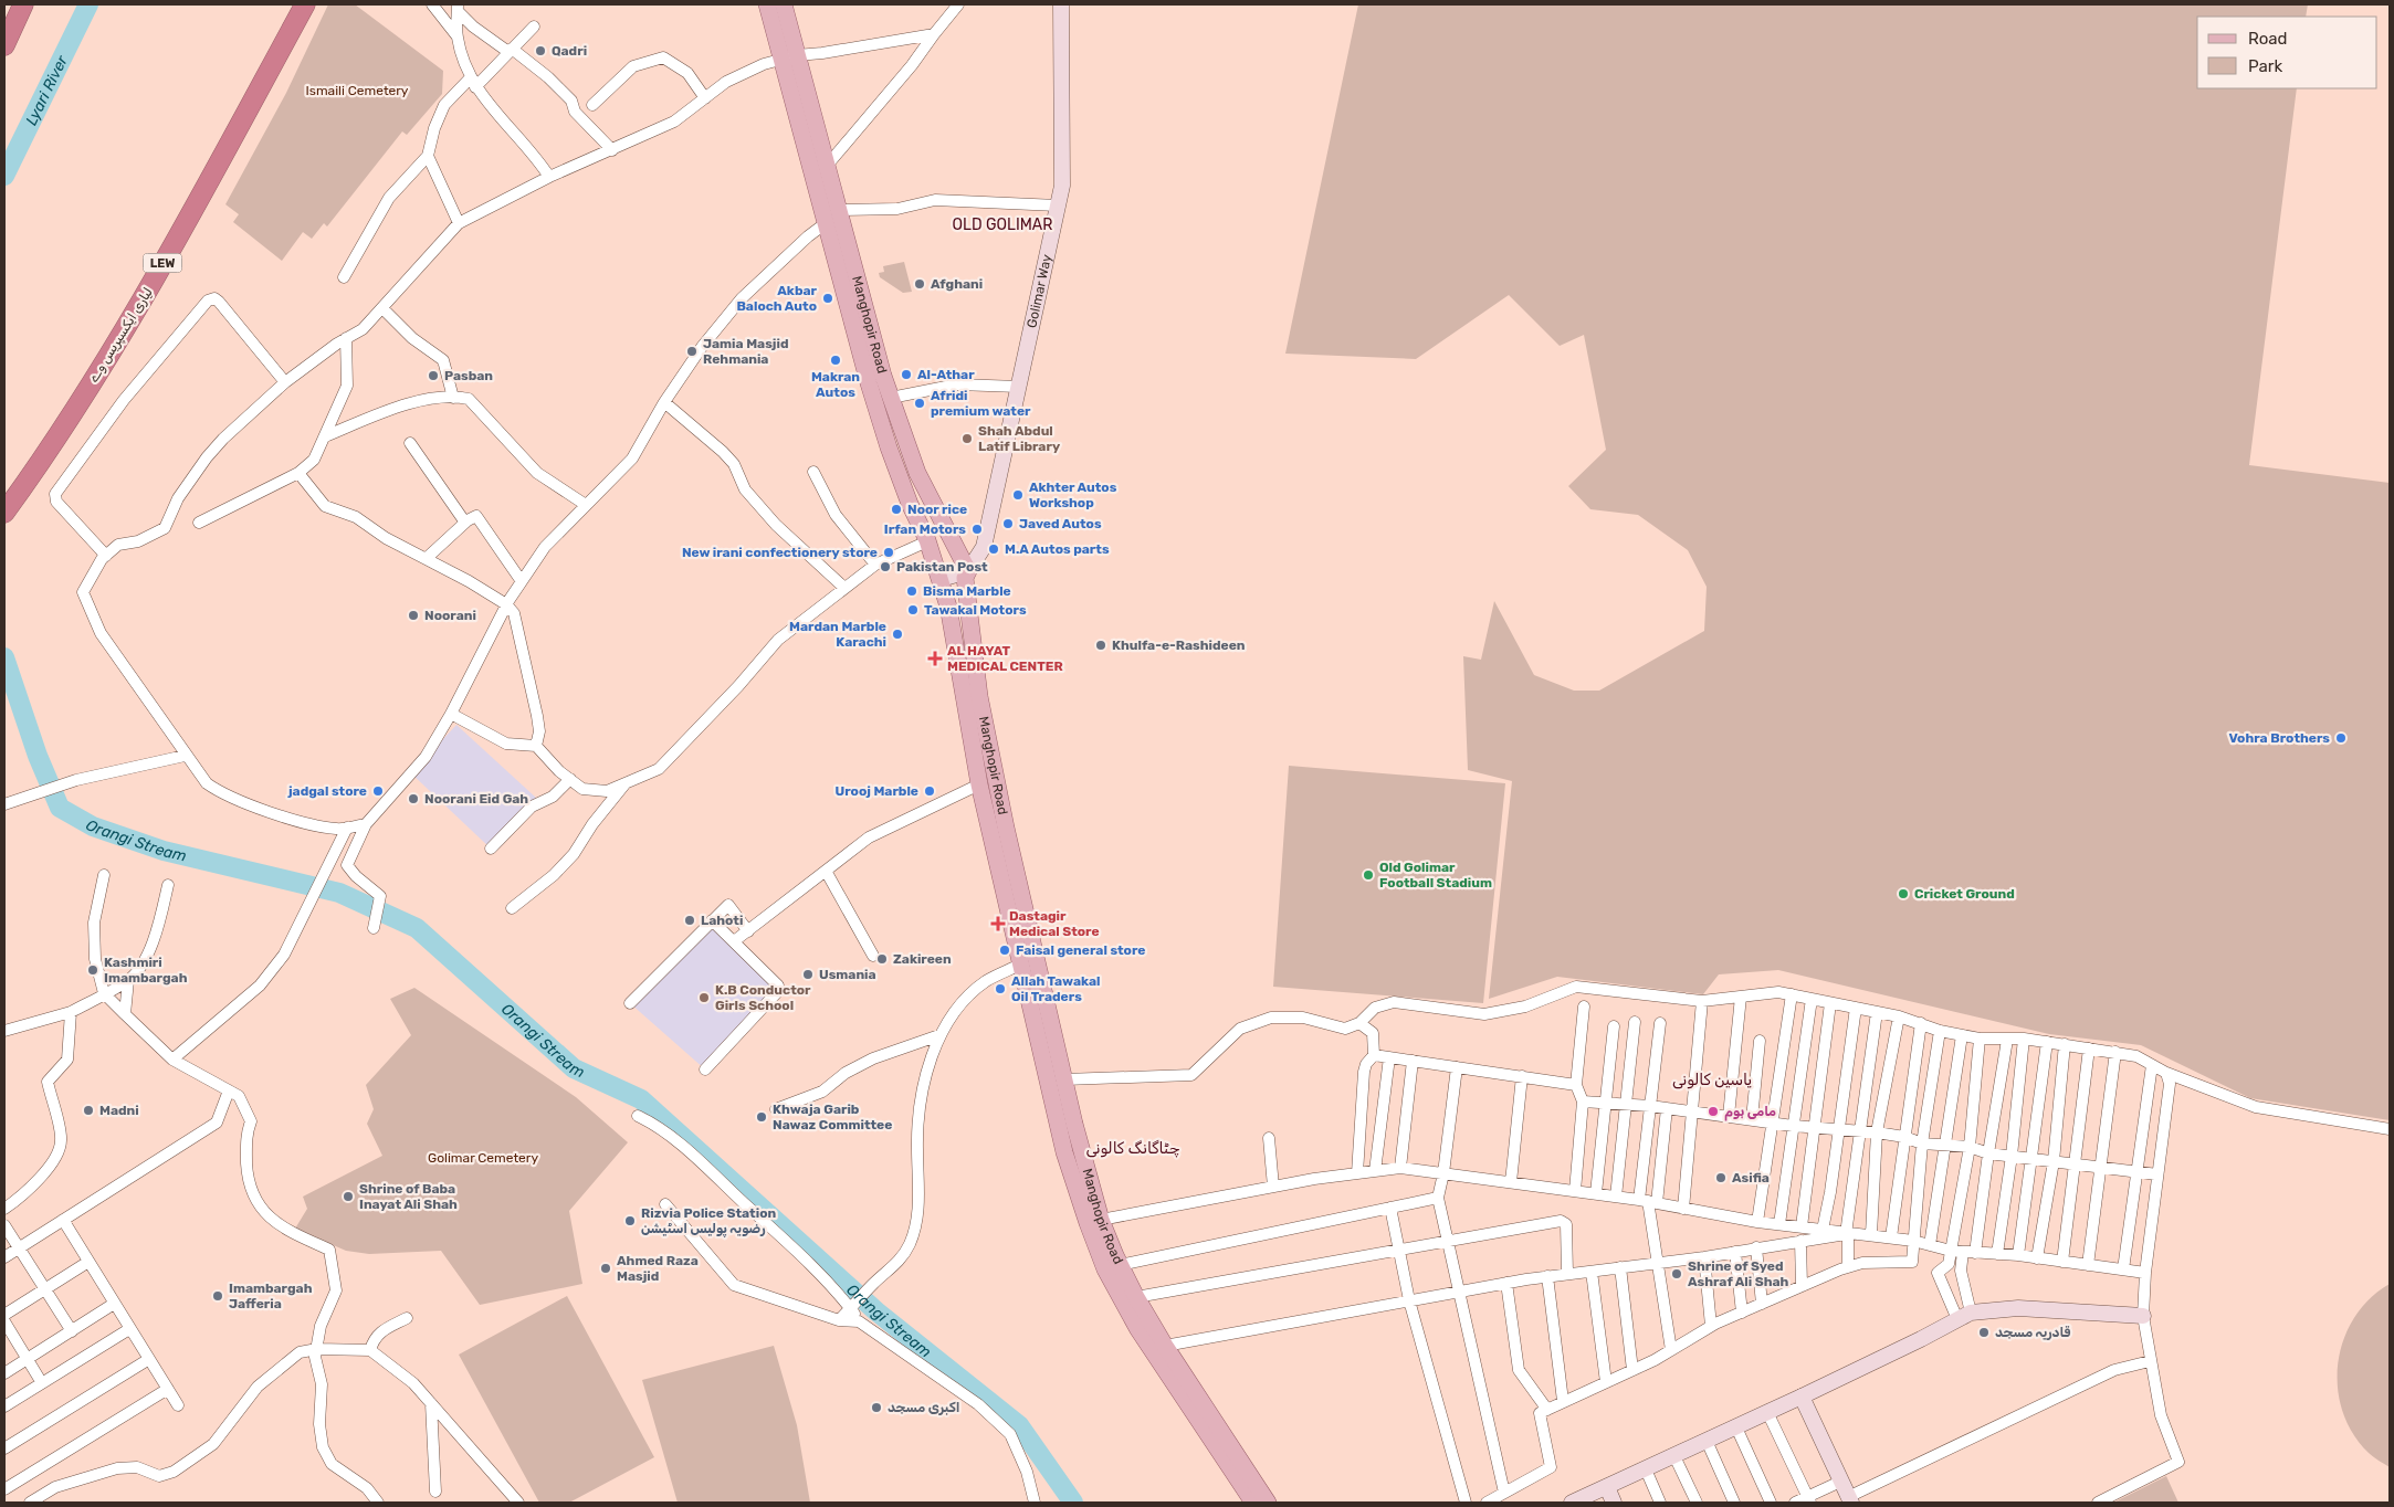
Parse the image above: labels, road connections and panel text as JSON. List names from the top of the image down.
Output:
{
  "streets": {
    "highway": ["LEW", "لیاری ایکسپریس وے"],
    "main road": ["Manghopir Road"],
    "street": ["Golimar Way"]
  },
  "crossings": [
    ["Golimar Way", "Manghopir Road"]
  ],
  "districts": ["OLD GOLIMAR", "یاسین کالونی", "چٹاگانگ کالونی"],
  "water": ["Lyari River", "Orangi Stream"],
  "parks": ["Ismaili Cemetery", "Golimar Cemetery"],
  "places": {
    "other": [
      "Qadri",
      "Afghani",
      "Akbar Baloch Auto",
      "Jamia Masjid Rehmania",
      "Makran Autos",
      "Al-Athar",
      "Pasban",
      "Afridi premium water",
      "Shah Abdul Latif Library",
      "Akhter Autos Workshop",
      "Noor rice",
      "Javed Autos",
      "Irfan Motors",
      "M.A Autos parts",
      "New irani confectionery store",
      "Pakistan Post",
      "Bisma Marble",
      "Tawakal Motors",
      "Noorani",
      "Mardan Marble Karachi",
      "Khulfa-e-Rashideen",
      "Vohra Brothers",
      "jadgal store",
      "Urooj Marble",
      "Noorani Eid Gah",
      "Old Golimar Football Stadium",
      "Cricket Ground",
      "Lahoti",
      "Faisal general store",
      "Zakireen",
      "Kashmiri Imambargah",
      "Usmania",
      "Allah Tawakal Oil Traders",
      "K.B Conductor Girls School",
      "Madni",
      "مامی ہوم",
      "Khwaja Garib Nawaz Committee",
      "Asifia",
      "Shrine of Baba Inayat Ali Shah",
      "Rizvia Police Station رضویہ پولیس اسٹیشن",
      "Ahmed Raza Masjid",
      "Shrine of Syed Ashraf Ali Shah",
      "Imambargah Jafferia",
      "قادریہ مسجد",
      "اکبری مسجد"
    ],
    "health": ["AL HAYAT MEDICAL CENTER", "Dastagir Medical Store"]
  },
  "legend": ["Road", "Park"]
}
